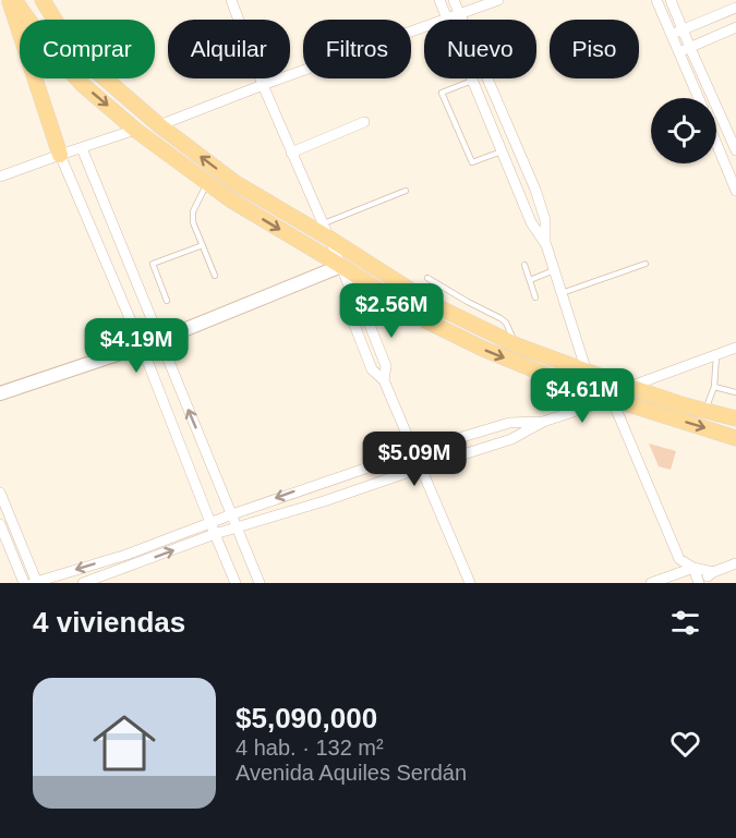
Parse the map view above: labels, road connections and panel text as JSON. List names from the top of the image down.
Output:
{
  "page": {
    "chip": [
      "Comprar",
      "Alquilar",
      "Filtros",
      "Nuevo",
      "Piso"
    ],
    "price": [
      "$2.56M",
      "$4.19M",
      "$4.61M",
      "$5.09M"
    ],
    "heading": "4 viviendas",
    "list": [
      {
        "name": "$5,090,000",
        "note": "4 hab. · 132 m² · Avenida Aquiles Serdán"
      }
    ]
  }
}
